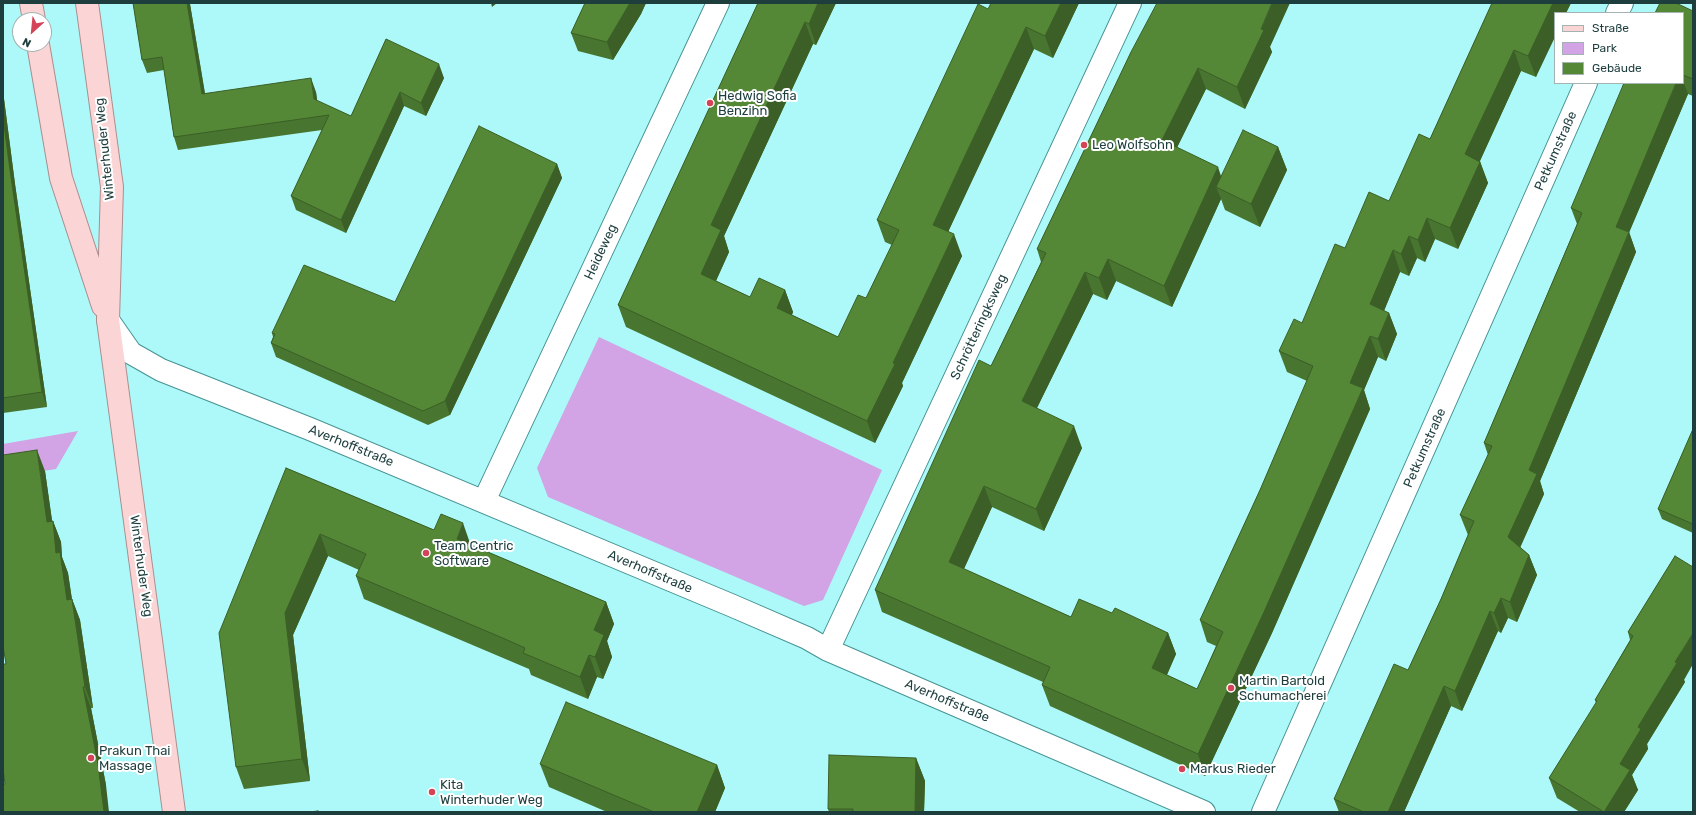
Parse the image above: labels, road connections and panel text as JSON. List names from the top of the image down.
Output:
{
  "streets": {
    "main road": ["Winterhuder Weg"],
    "street": [
      "Petkumstraße",
      "Heideweg",
      "Schrötteringksweg",
      "Averhoffstraße"
    ]
  },
  "crossings": [
    ["Winterhuder Weg", "Averhoffstraße"],
    ["Heideweg", "Averhoffstraße"],
    ["Schrötteringksweg", "Averhoffstraße"]
  ],
  "places": [
    "Hedwig Sofia Benzihn",
    "Leo Wolfsohn",
    "Team Centric Software",
    "Martin Bartold Schumacherei",
    "Prakun Thai Massage",
    "Markus Rieder",
    "Kita Winterhuder Weg"
  ],
  "legend": ["Straße", "Park", "Gebäude"],
  "north": "bottom left"
}
